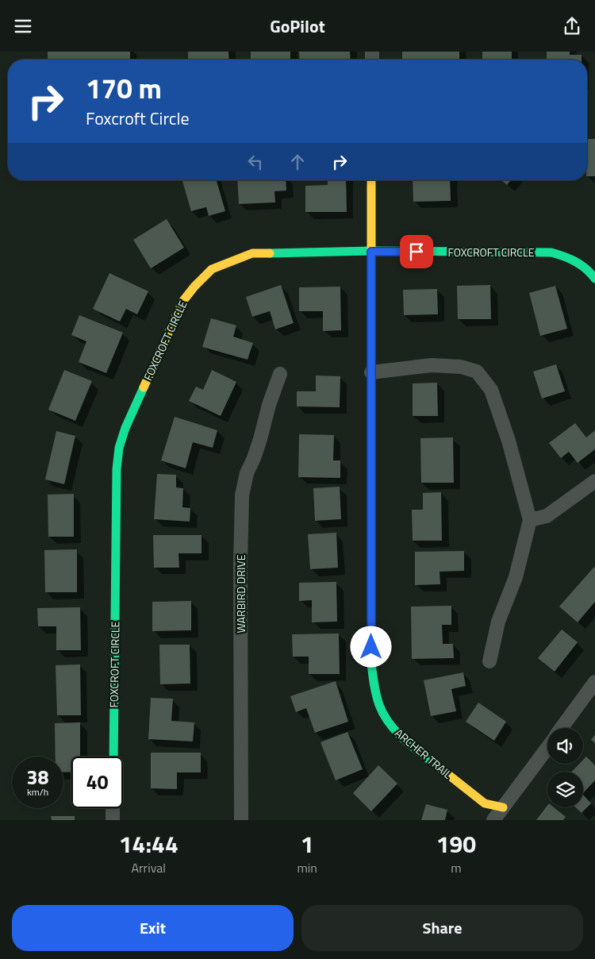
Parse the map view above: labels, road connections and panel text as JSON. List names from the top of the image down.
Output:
{
  "streets": {
    "street": ["FOXCROFT CIRCLE", "WARBIRD DRIVE", "ARCHER TRAIL"]
  },
  "crossings": [
    ["FOXCROFT CIRCLE", "ARCHER TRAIL"]
  ],
  "page": {
    "header": "GoPilot",
    "turn": ["170 m", "Foxcroft Circle"],
    "speed": "38 km/h",
    "limit": "40",
    "eta": [
      "14:44",
      "Arrival",
      "1",
      "min",
      "190",
      "m"
    ],
    "buttons": ["Exit", "Share"]
  }
}
